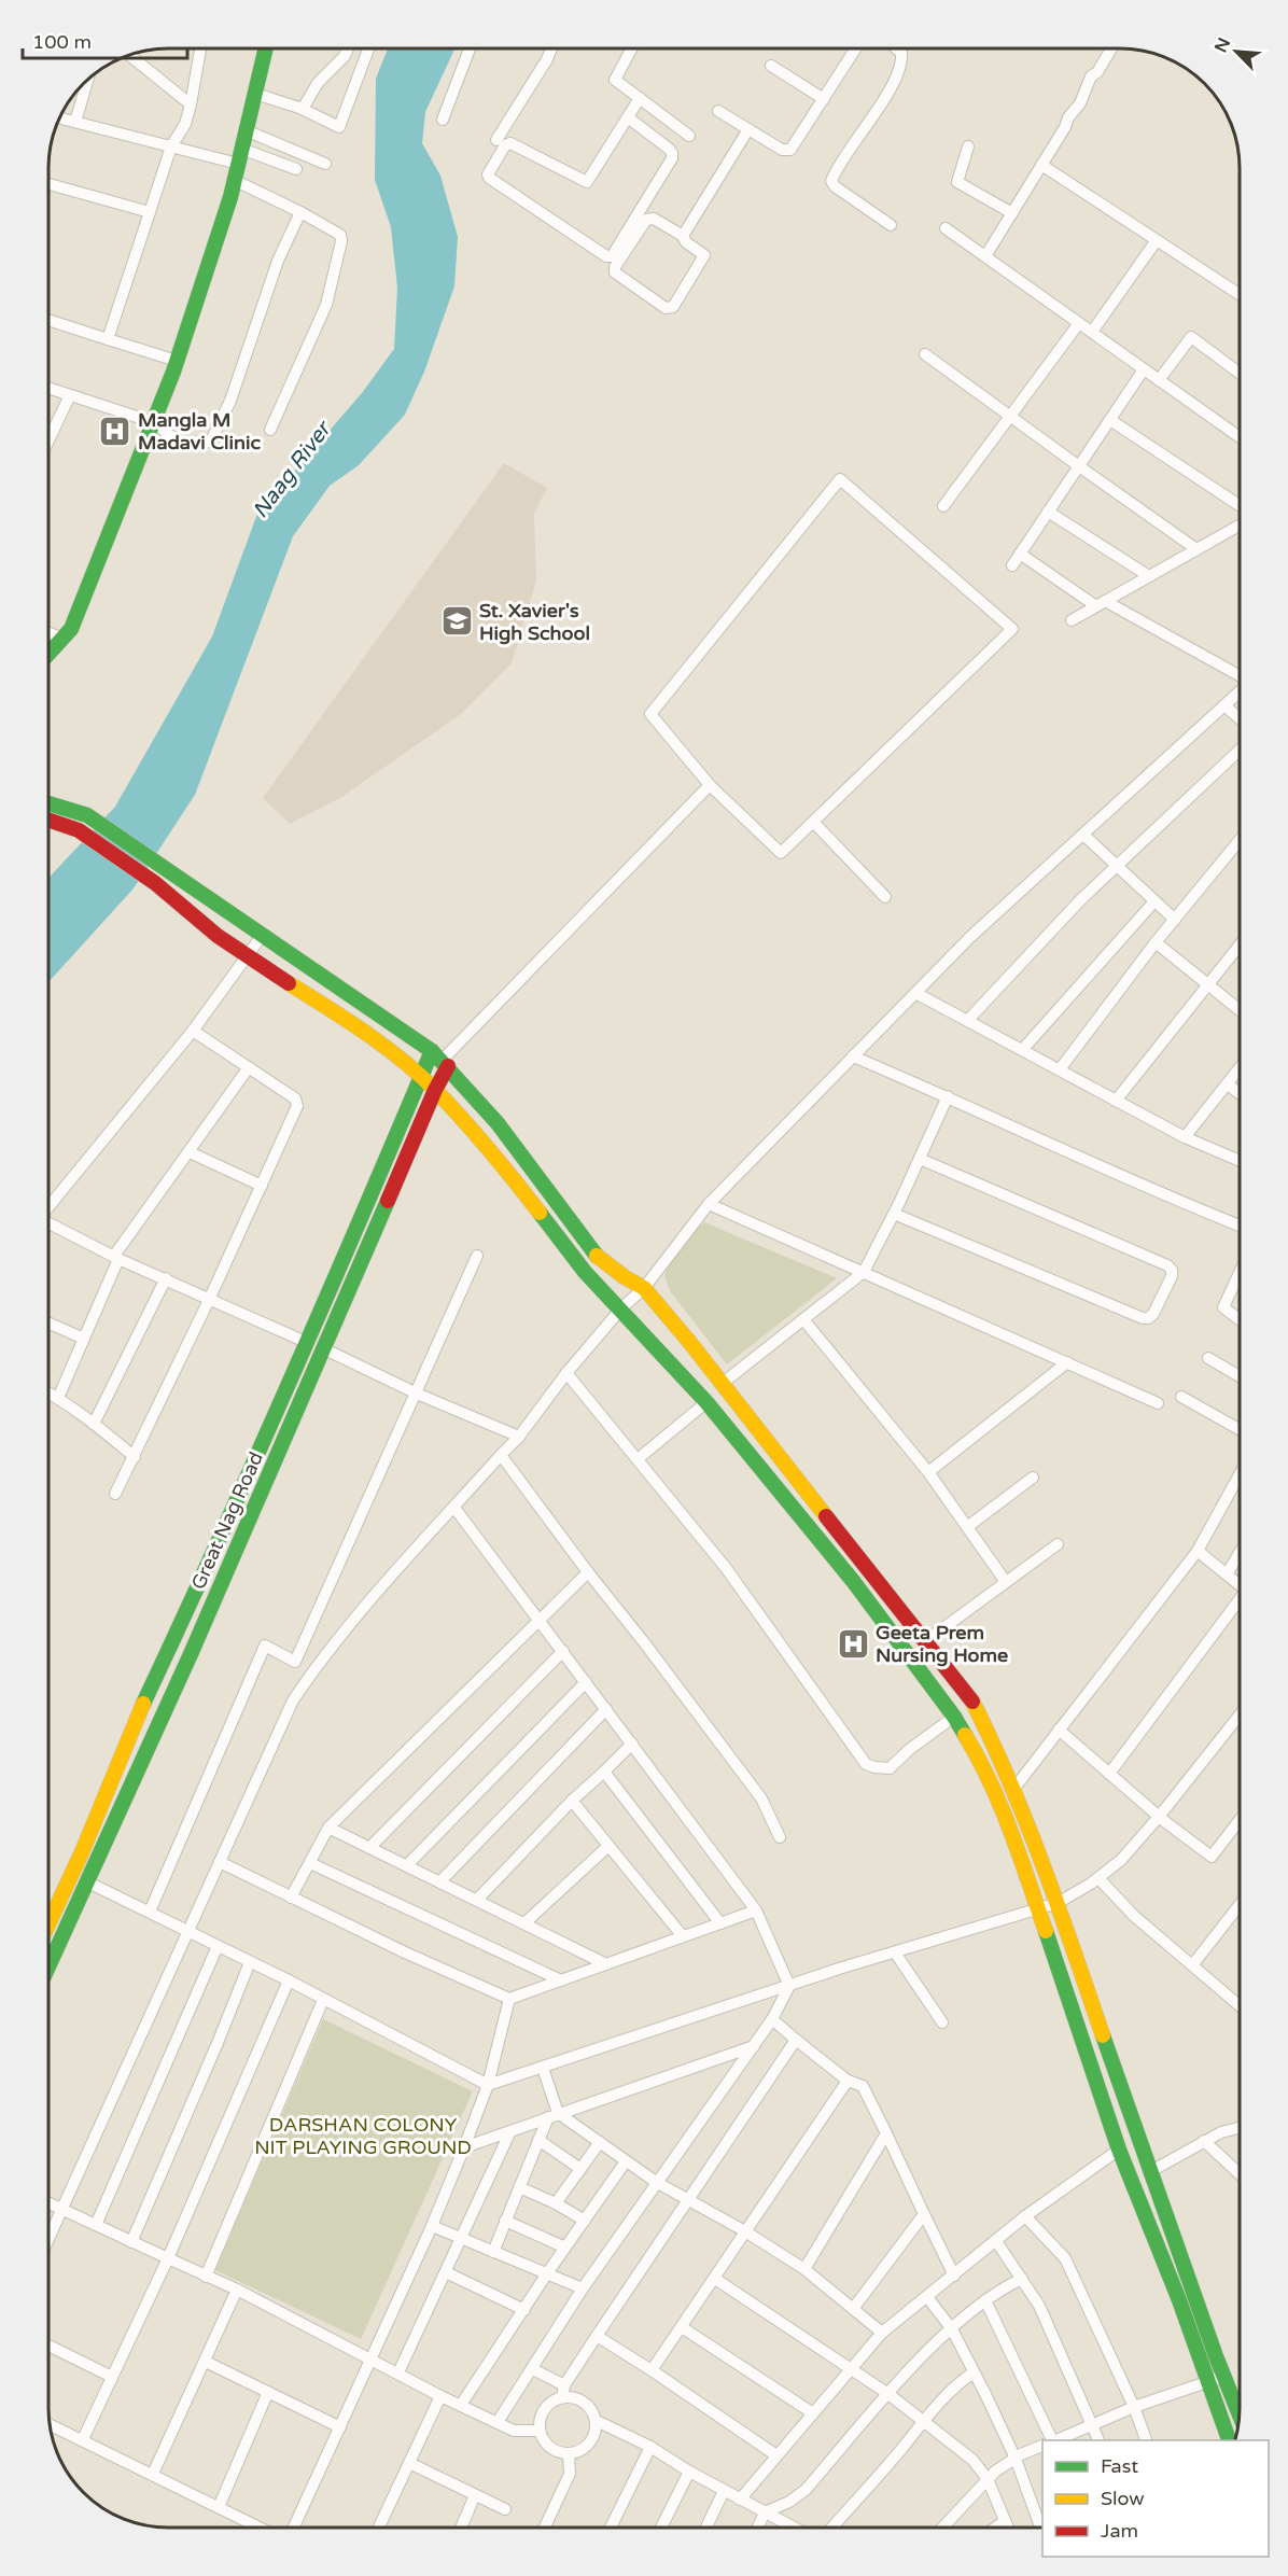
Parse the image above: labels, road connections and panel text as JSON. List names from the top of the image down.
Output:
{
  "streets": {
    "street": ["Great Nag Road"]
  },
  "water": ["Naag River"],
  "parks": ["DARSHAN COLONY NIT PLAYING GROUND"],
  "places": {
    "hospital": ["Mangla M Madavi Clinic", "Geeta Prem Nursing Home"],
    "school or university": ["St. Xavier's High School"]
  },
  "legend": ["Fast", "Slow", "Jam"],
  "scale_bar": "100 m",
  "north": "top left"
}
